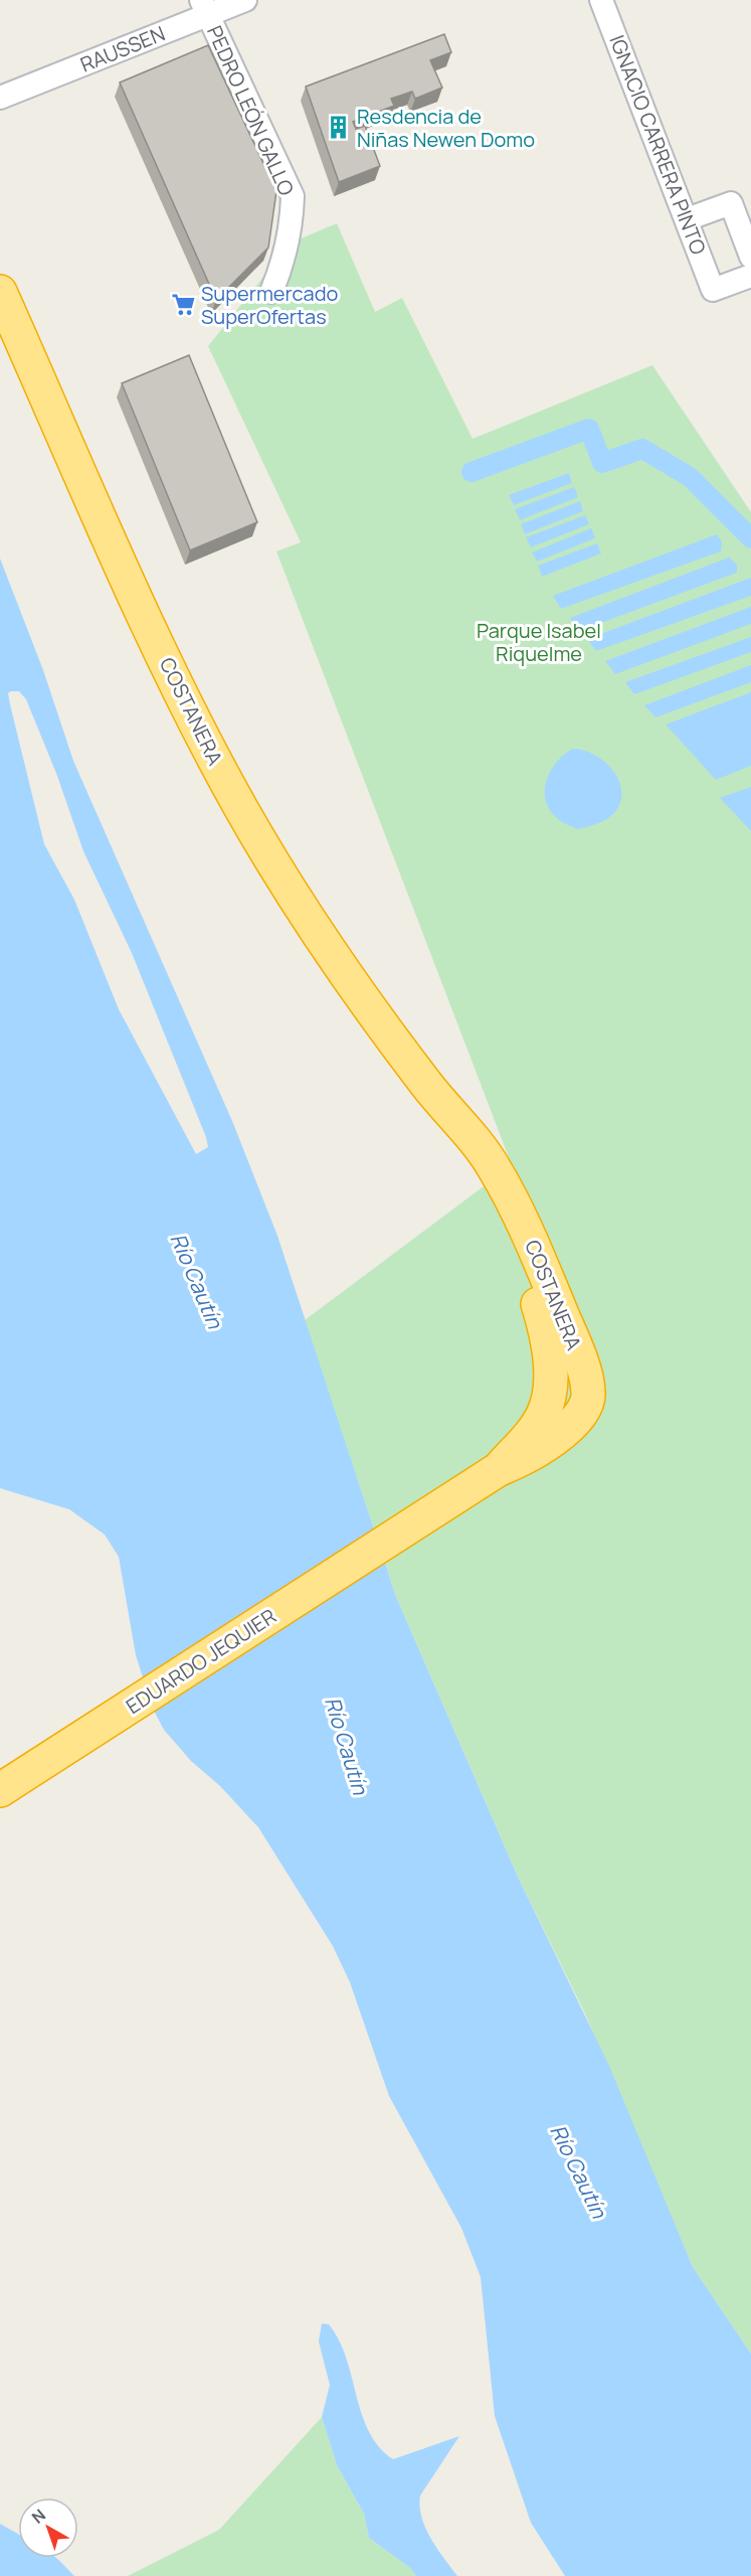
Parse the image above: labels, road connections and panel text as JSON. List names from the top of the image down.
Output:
{
  "streets": {
    "highway": ["COSTANERA", "EDUARDO JEQUIER"],
    "street": ["RAUSSEN", "PEDRO LEÓN GALLO", "IGNACIO CARRERA PINTO"]
  },
  "crossings": [
    ["RAUSSEN", "PEDRO LEÓN GALLO"],
    ["COSTANERA", "EDUARDO JEQUIER"]
  ],
  "water": ["Río Cautín"],
  "parks": ["Parque Isabel Riquelme"],
  "places": {
    "building": ["Resdencia de Niñas Newen Domo"],
    "supermarket": ["Supermercado SuperOfertas"]
  },
  "north": "top left"
}
